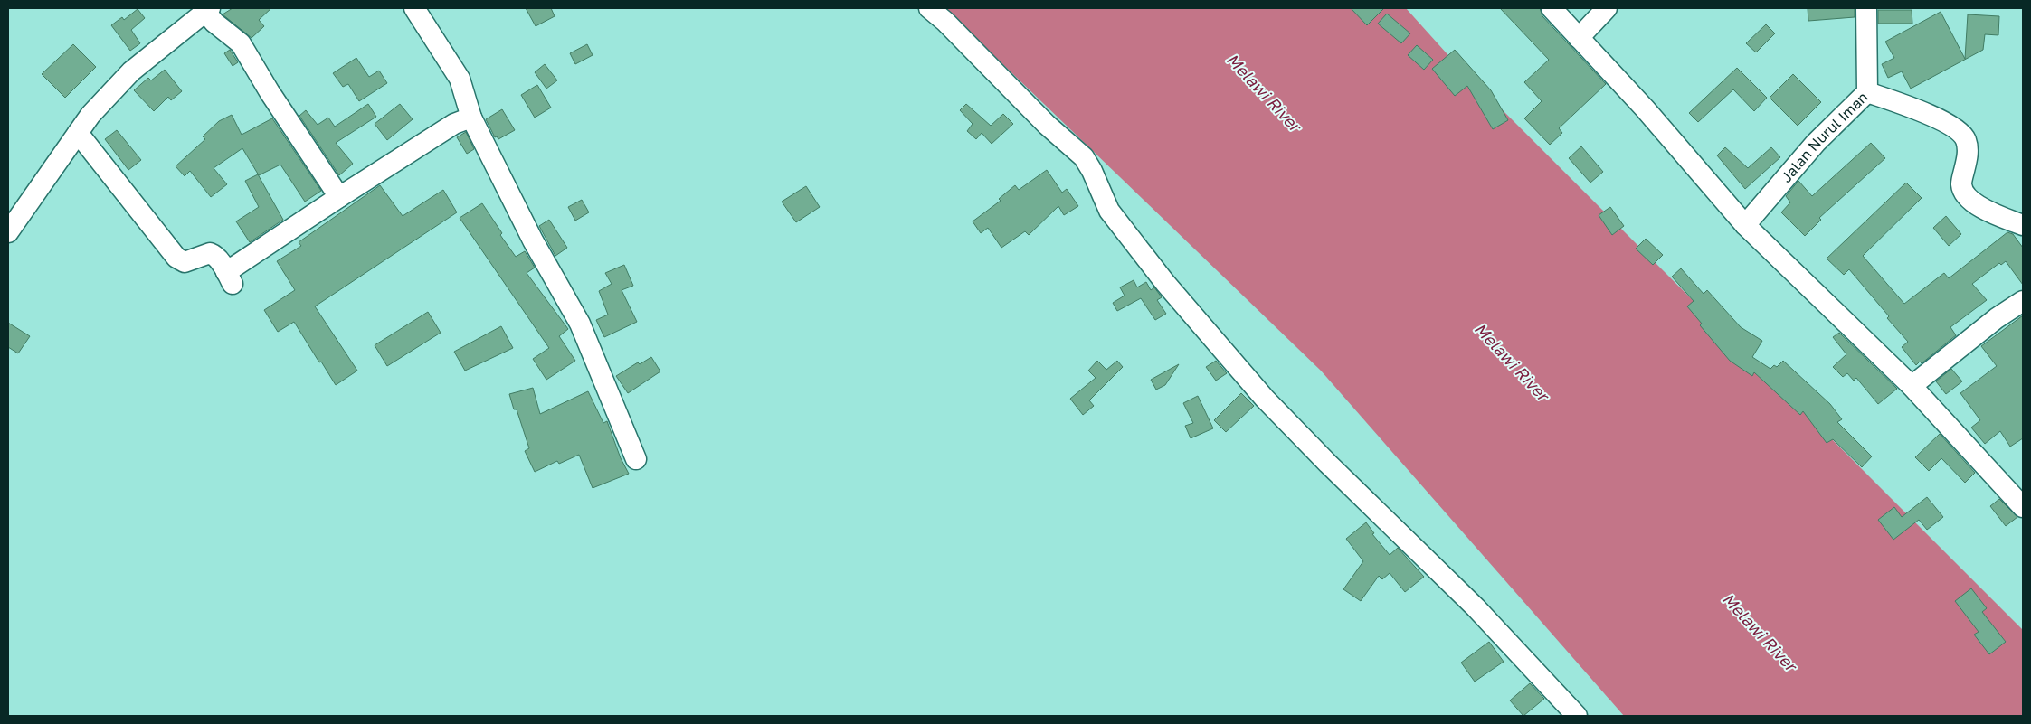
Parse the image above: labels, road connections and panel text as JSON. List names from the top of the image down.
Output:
{
  "streets": {
    "street": ["Jalan Nurul Iman"]
  },
  "water": ["Melawi River"]
}
